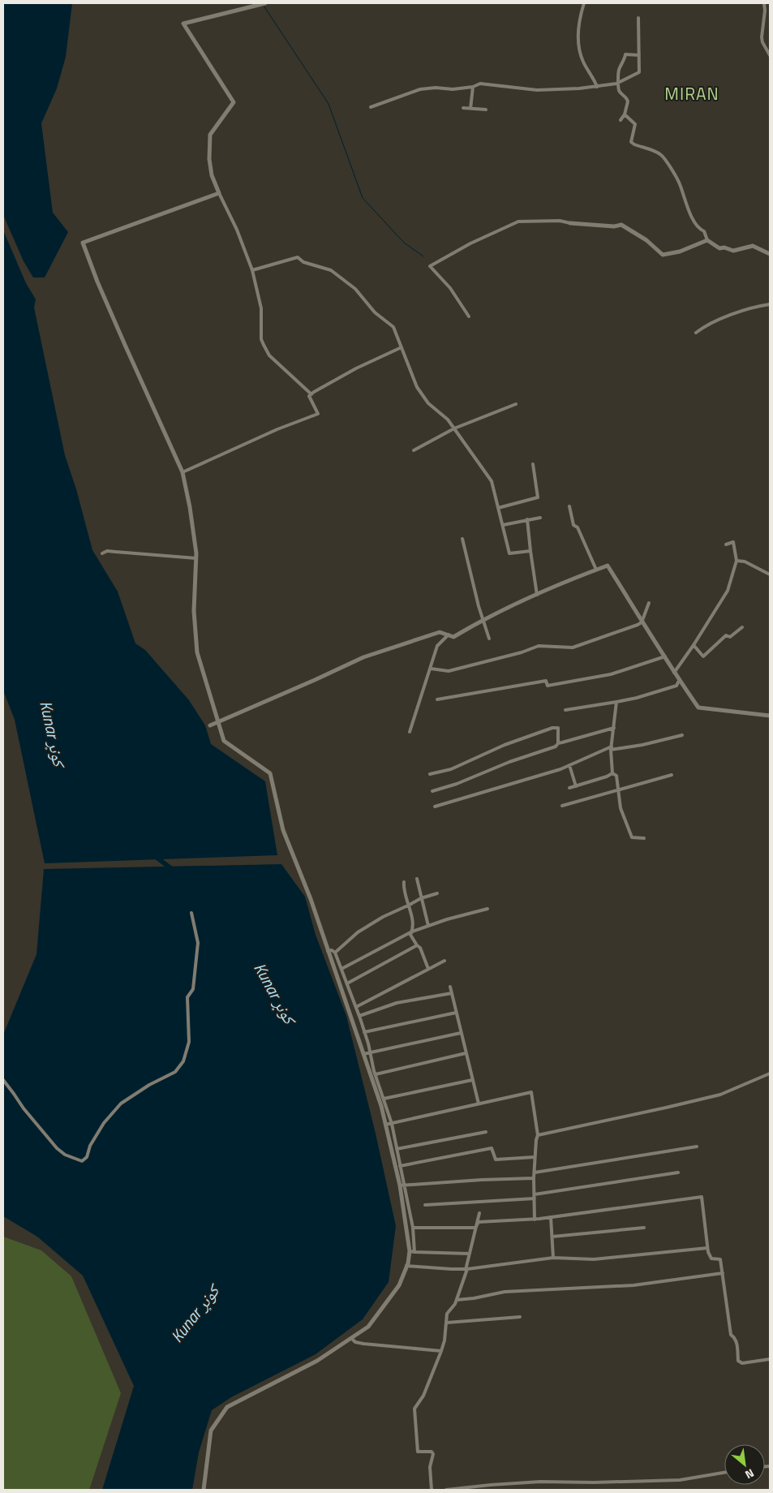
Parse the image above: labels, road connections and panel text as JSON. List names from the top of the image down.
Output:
{
  "districts": ["MIRAN"],
  "water": ["Kunar کونړ"],
  "north": "bottom right"
}
